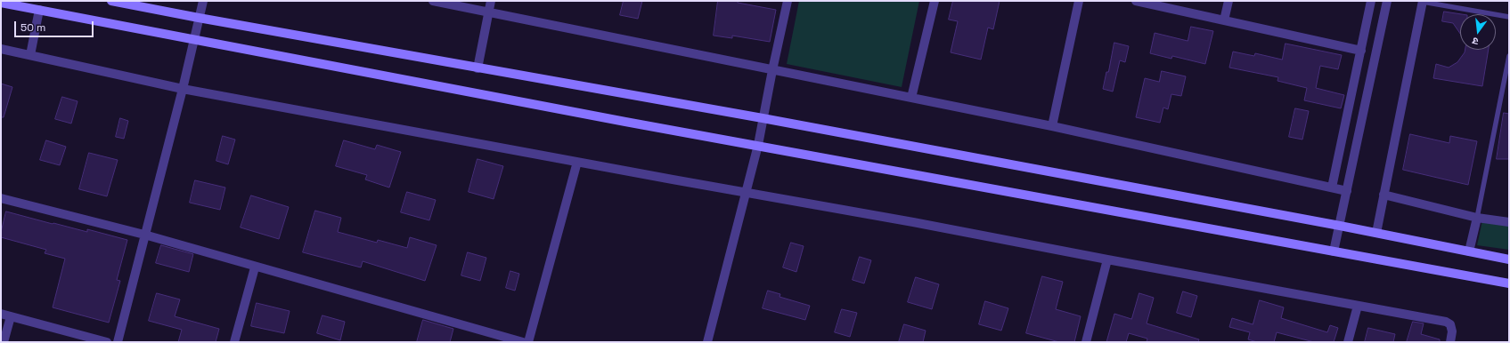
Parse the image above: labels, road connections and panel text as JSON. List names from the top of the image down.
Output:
{
  "scale_bar": "50 m",
  "north": "bottom"
}
